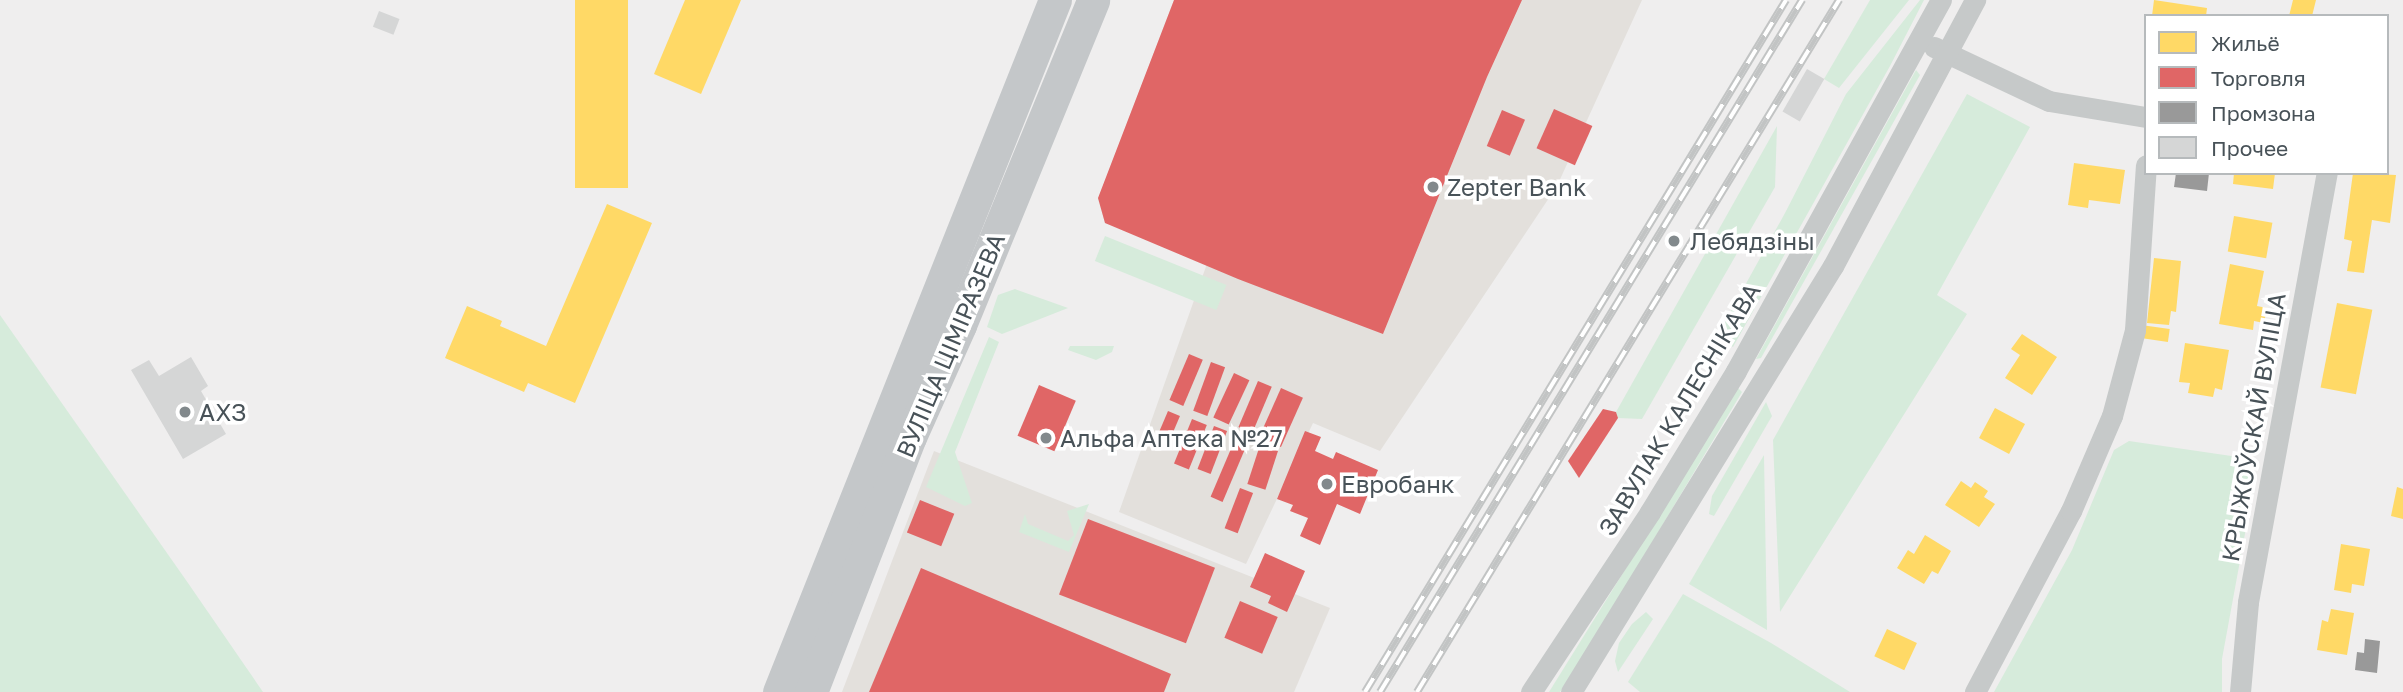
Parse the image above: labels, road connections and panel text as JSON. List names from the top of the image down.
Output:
{
  "streets": {
    "main road": ["ВУЛІЦА ЦІМІРАЗЕВА"],
    "street": ["ЗАВУЛАК КАЛЕСНІКАВА", "КРЫЖОЎСКАЙ ВУЛІЦА"]
  },
  "places": [
    "Zepter Bank",
    "Лебядзіны",
    "АХЗ",
    "Альфа Аптека №27",
    "Евробанк"
  ],
  "legend": [
    "Жильё",
    "Торговля",
    "Промзона",
    "Прочее"
  ]
}
